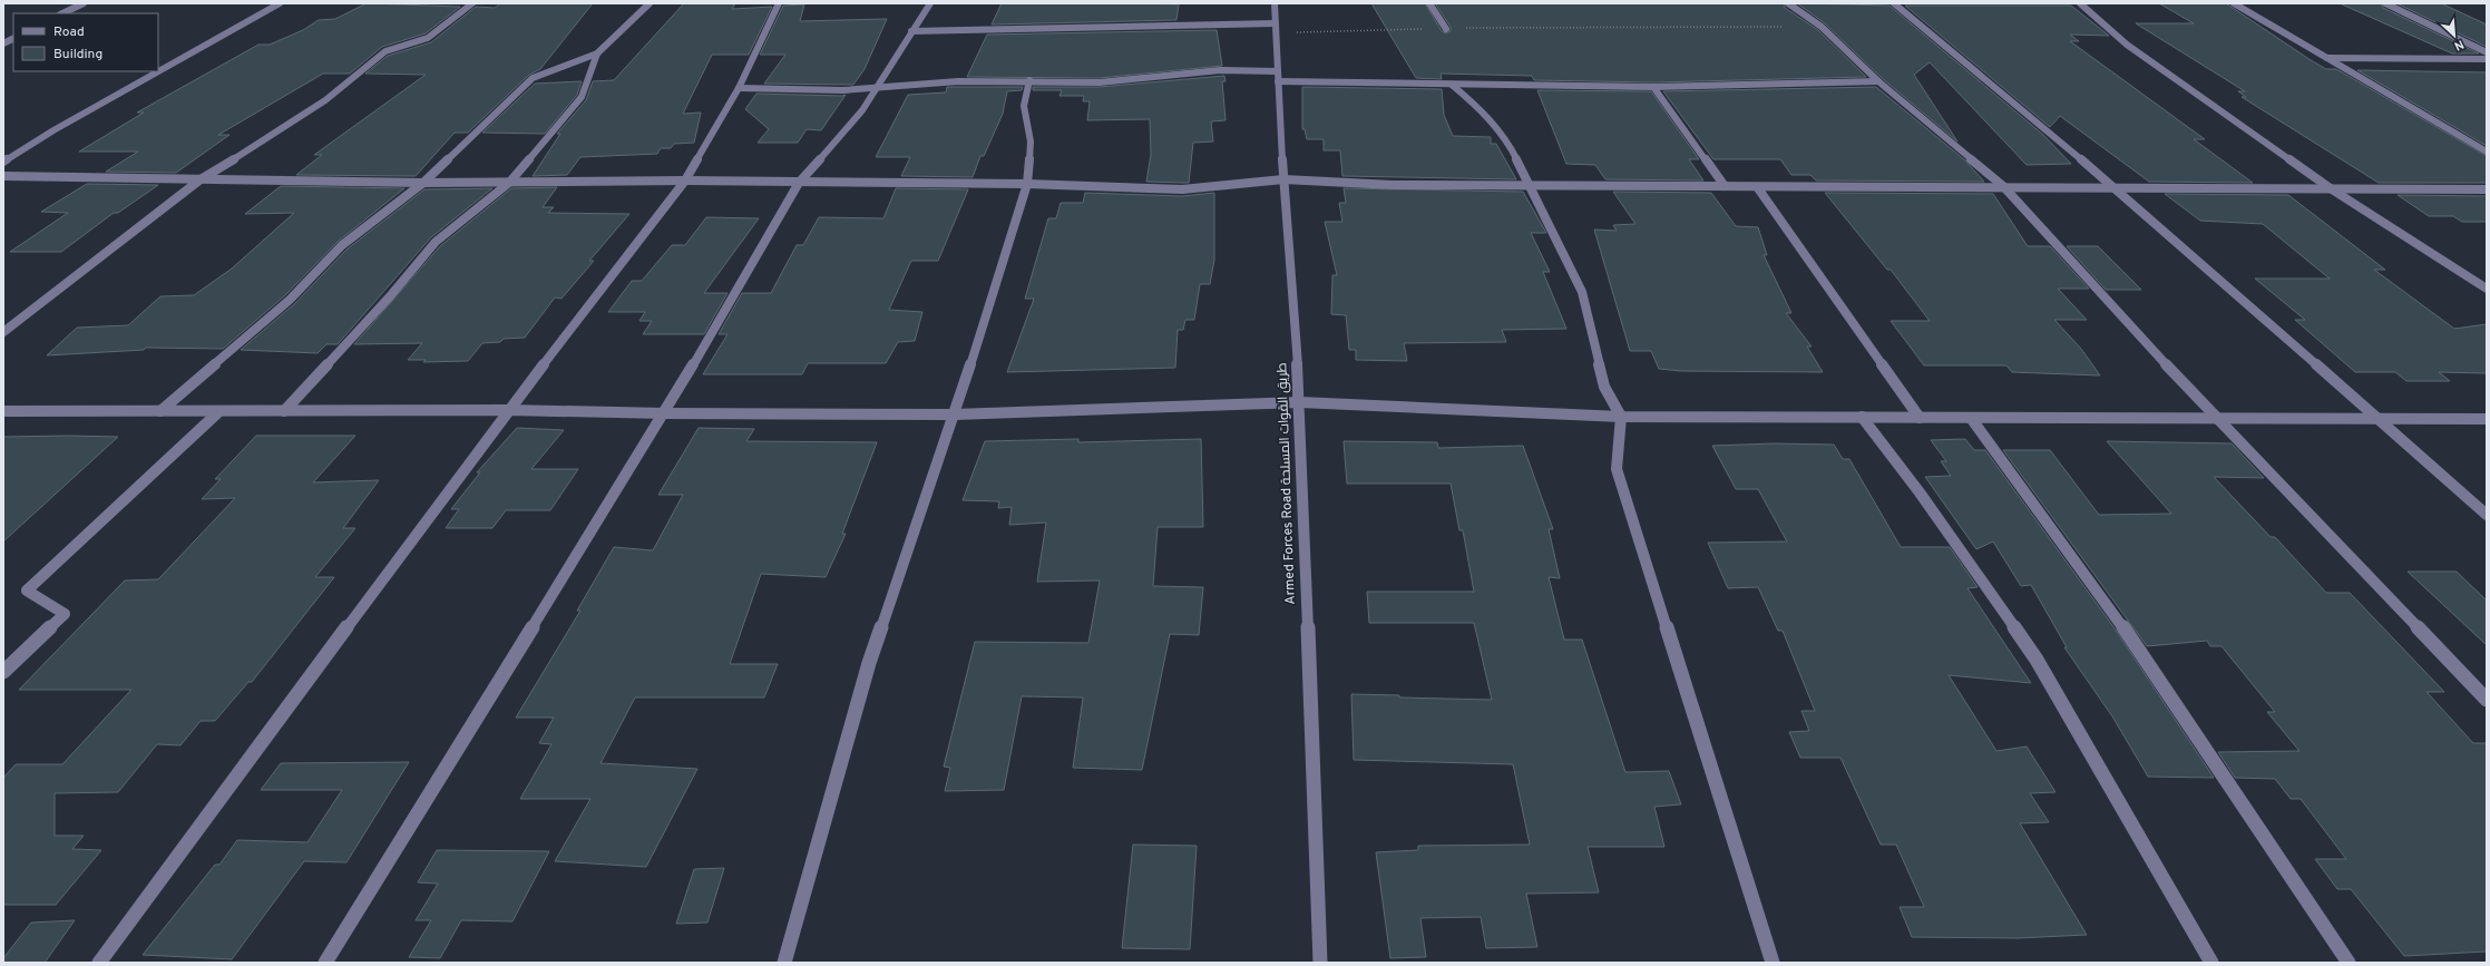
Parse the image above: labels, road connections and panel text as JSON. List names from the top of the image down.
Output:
{
  "streets": {
    "street": ["Armed Forces Road طريق القوات المسلحة"]
  },
  "legend": ["Road", "Building"],
  "north": "bottom right"
}
